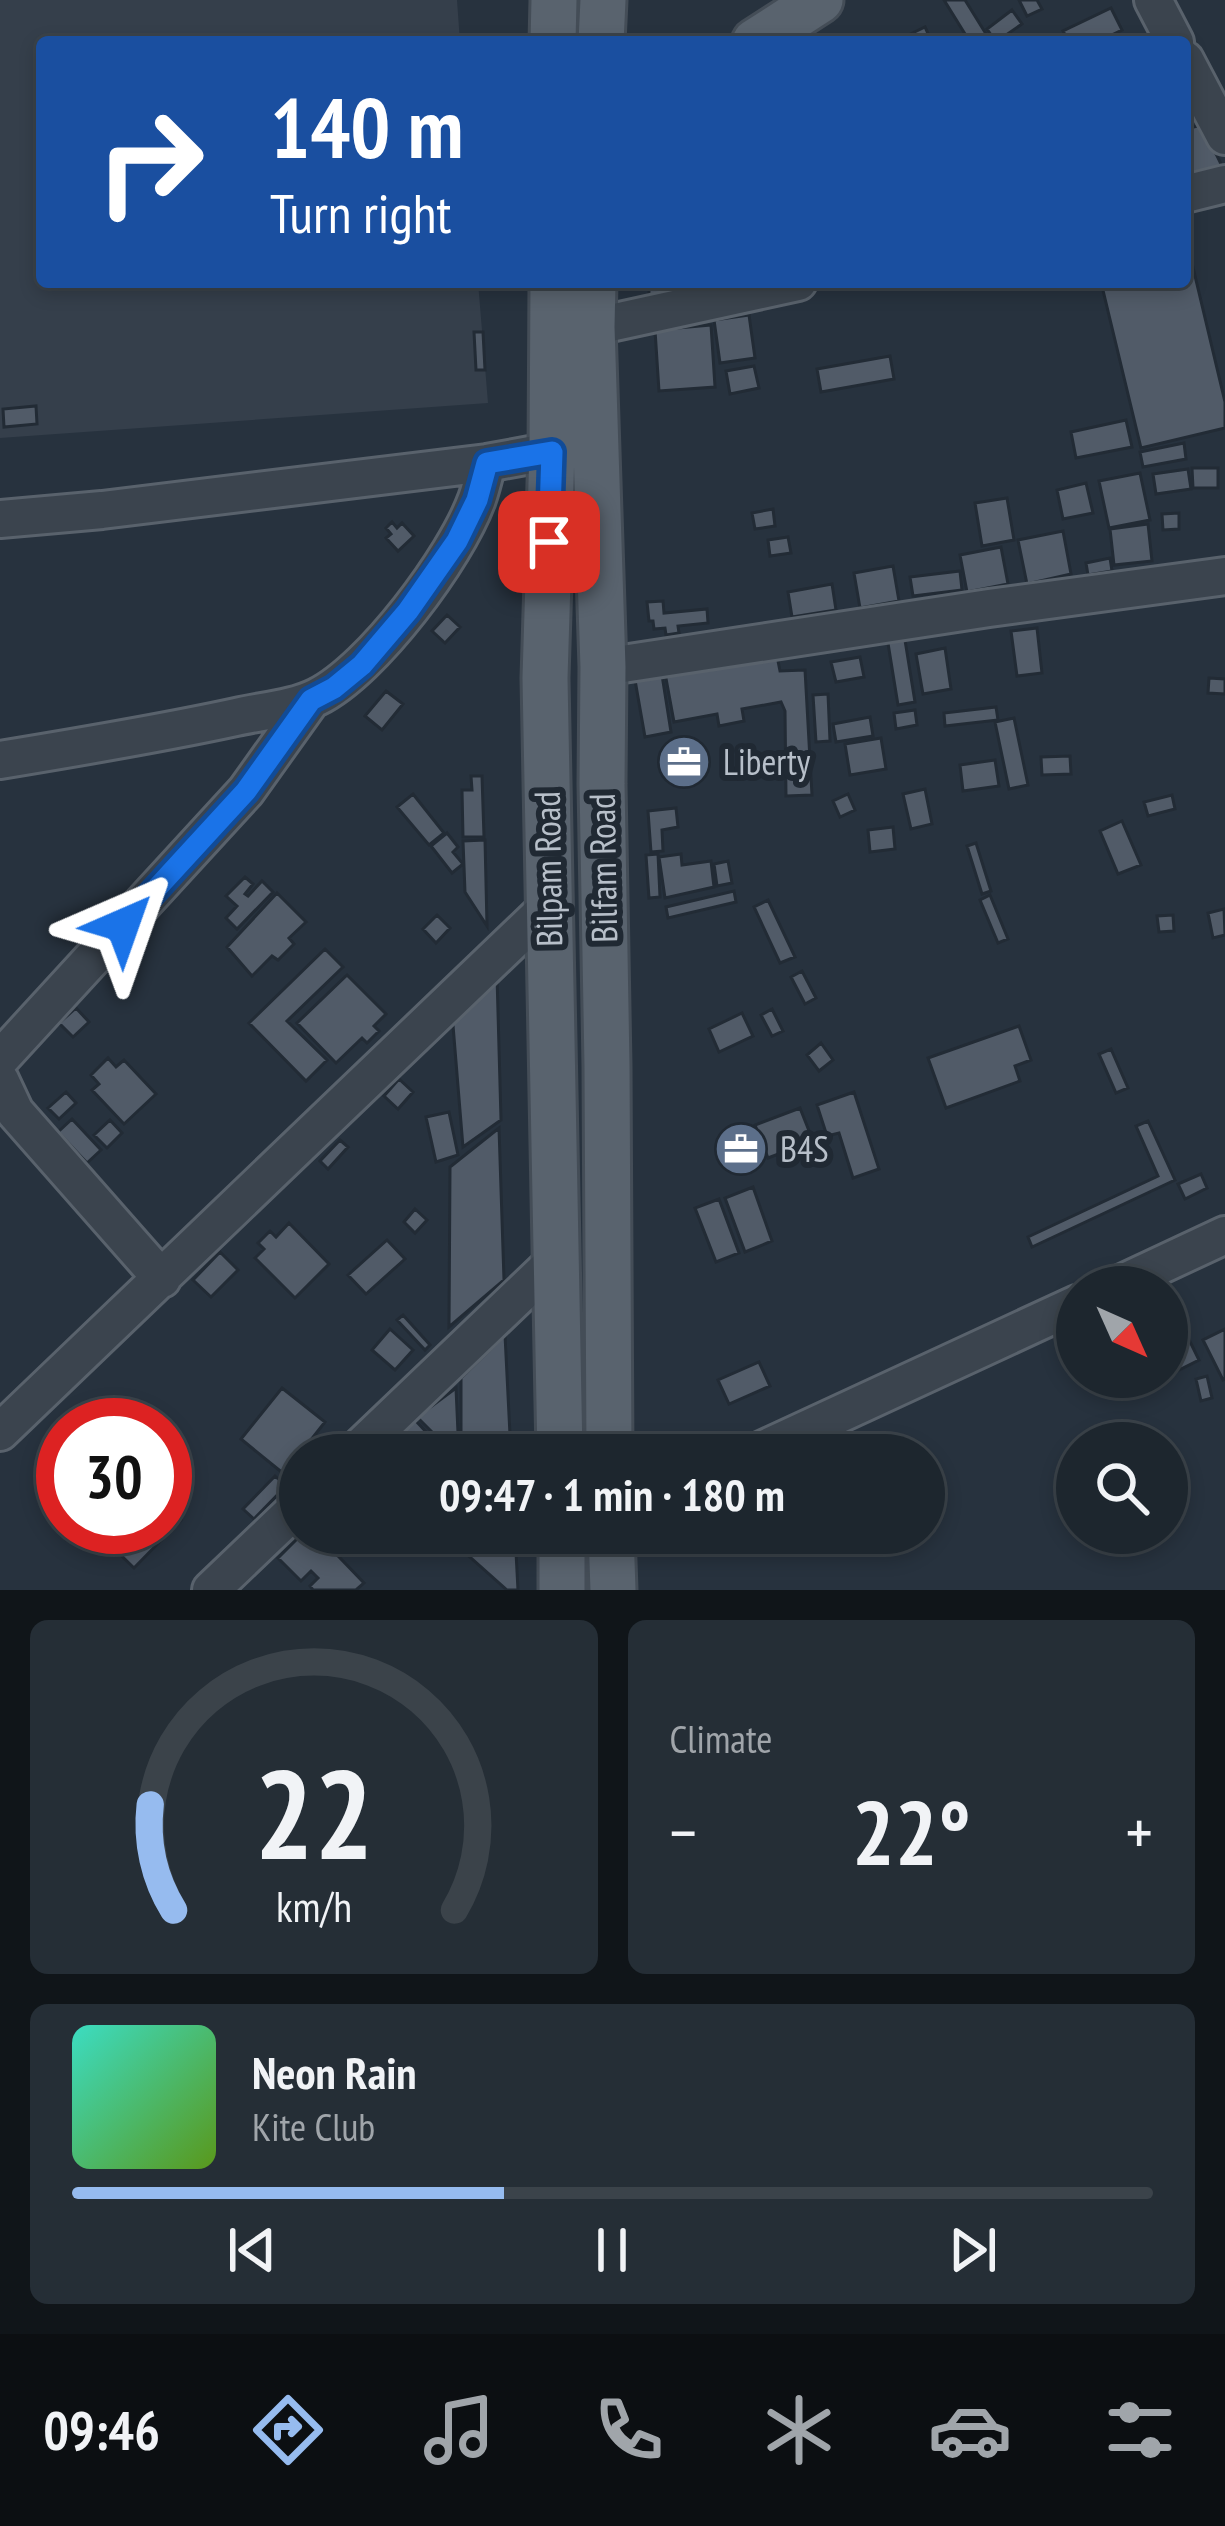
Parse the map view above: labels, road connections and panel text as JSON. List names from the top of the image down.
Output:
{
  "streets": {
    "main road": ["Bilfam Road", "Bilpam Road"]
  },
  "places": {
    "office": ["Liberty", "B4S"]
  },
  "north": "bottom right",
  "page": {
    "turn": ["140 m", "Turn right"],
    "limit": "30",
    "trip": "09:47 · 1 min · 180 m",
    "tile": "Climate",
    "heat": ["−", "22°", "+"],
    "song": ["Neon Rain", "Kite Club"],
    "tabs": "09:46",
    "gauge": ["22", "km/h"]
  }
}
